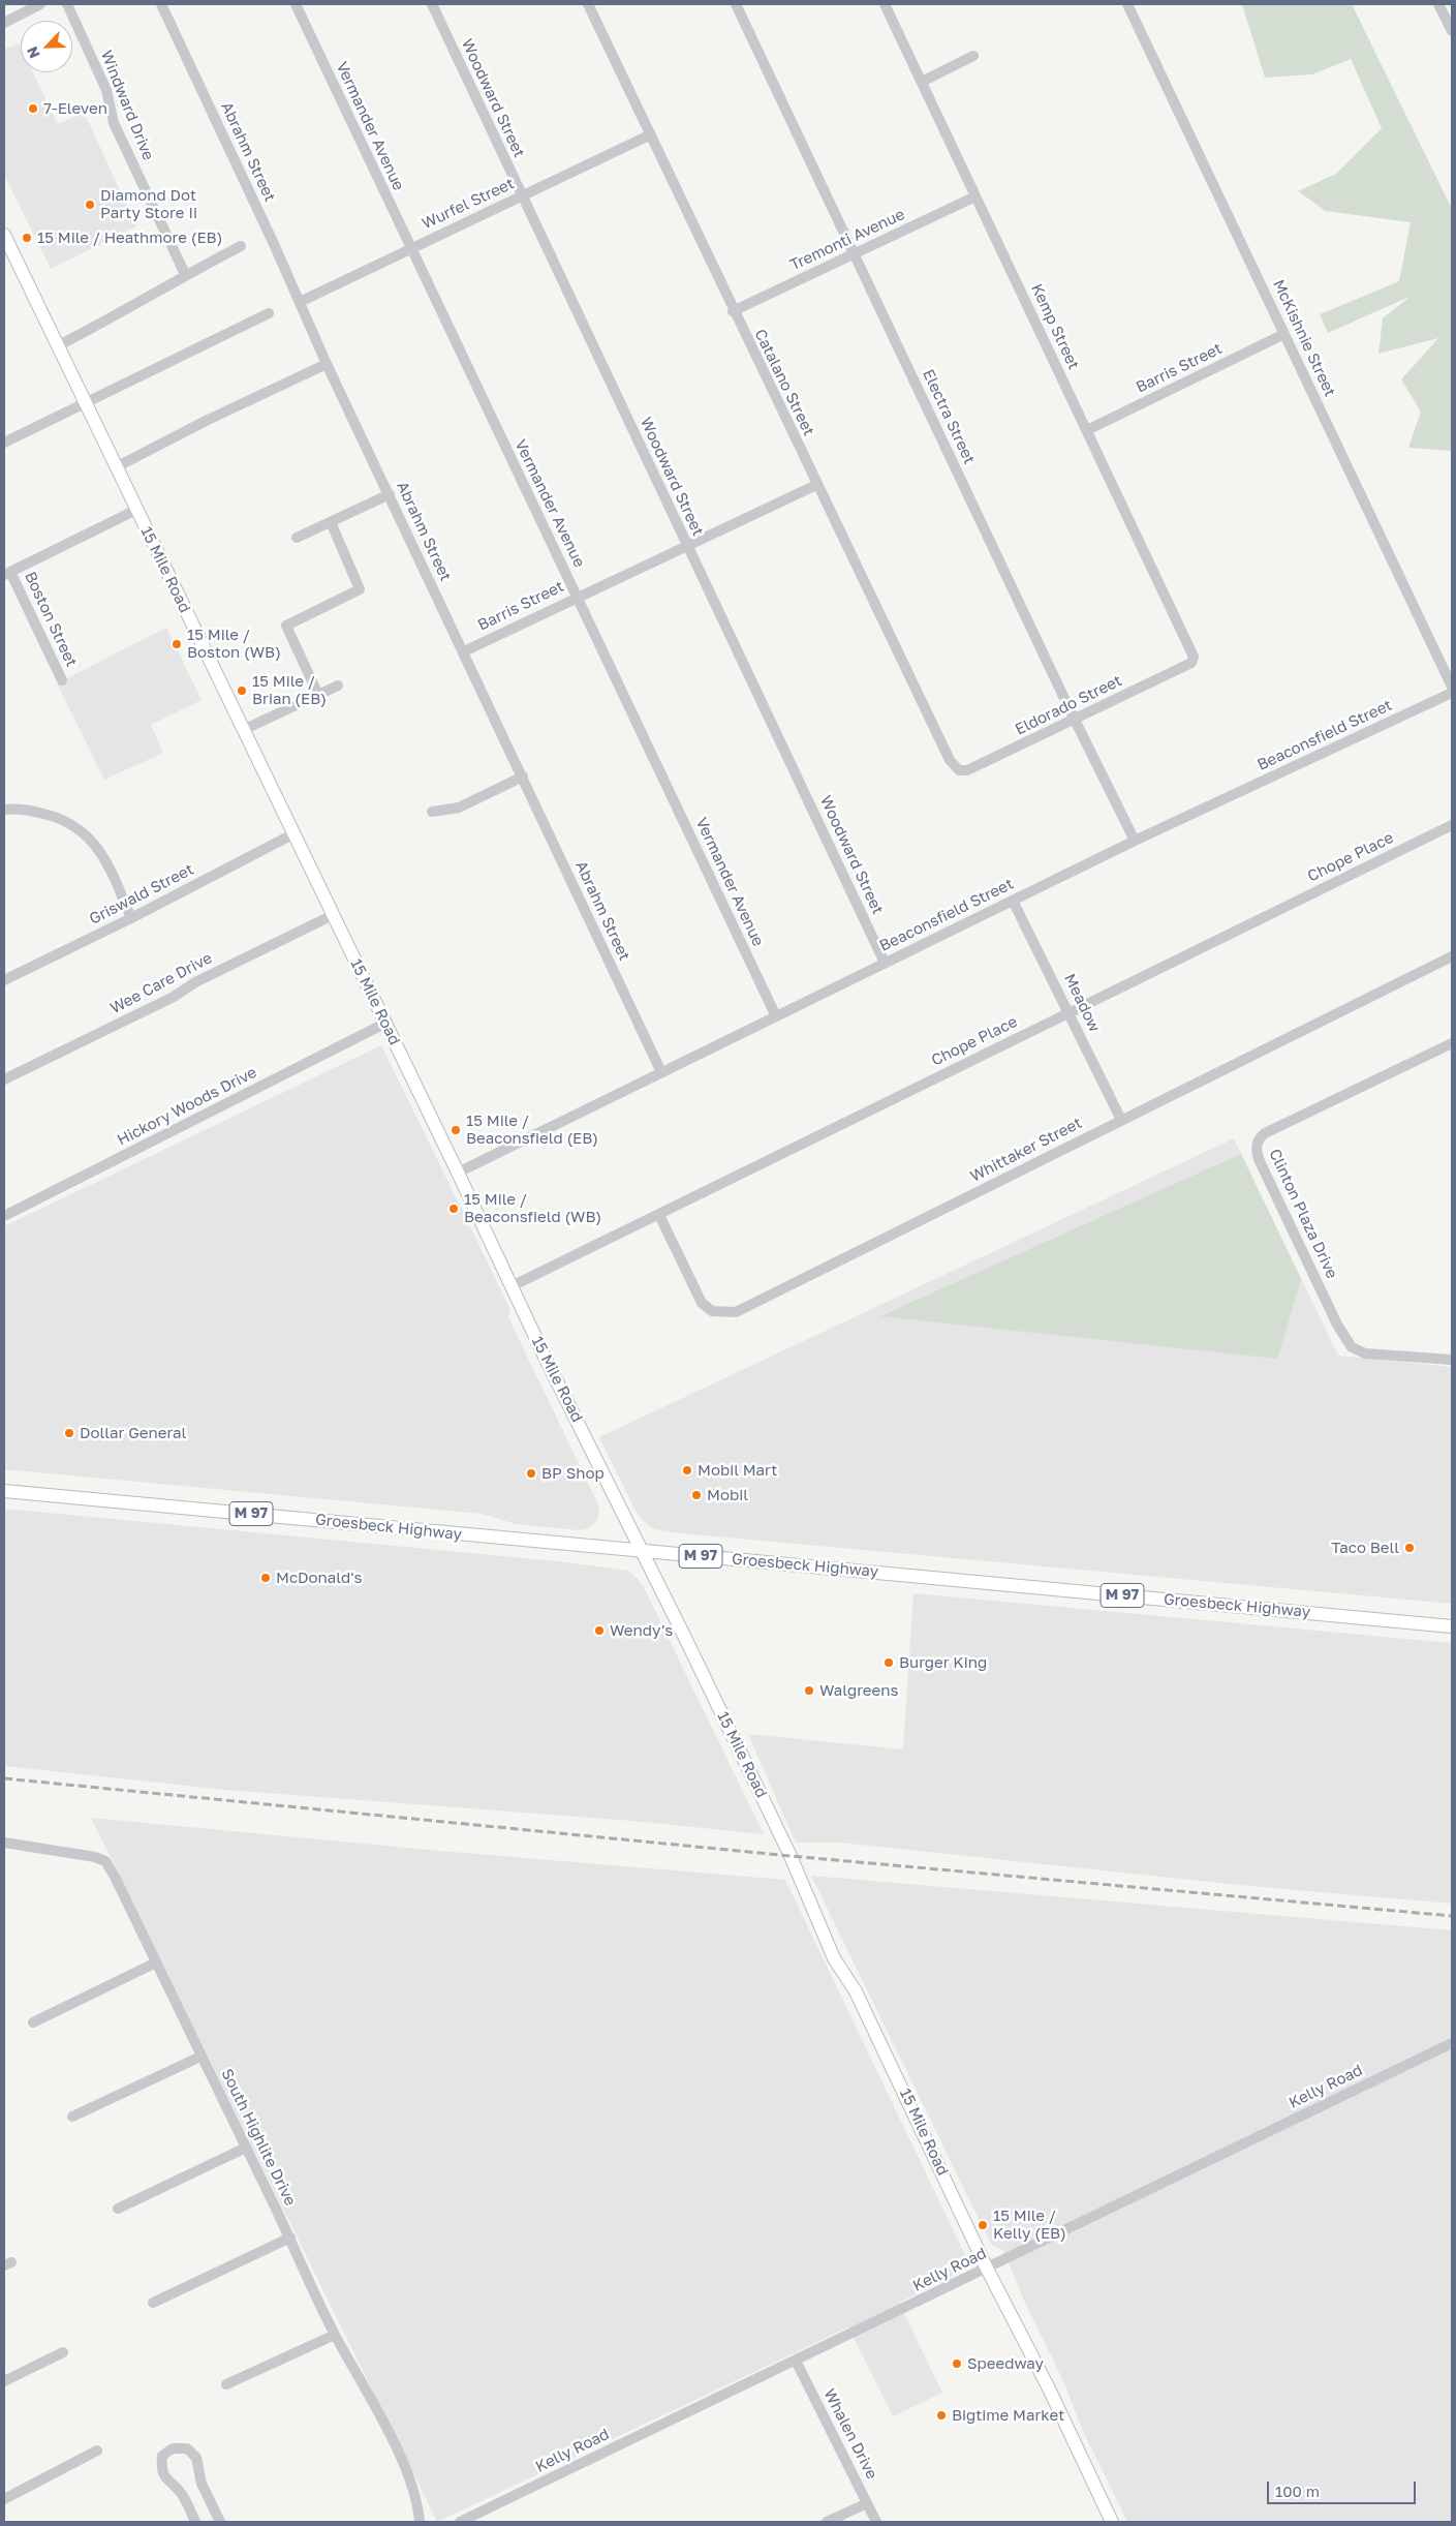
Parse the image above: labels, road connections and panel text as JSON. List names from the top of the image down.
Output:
{
  "streets": {
    "main road": ["15 Mile Road", "M 97", "Groesbeck Highway"],
    "street": [
      "Woodward Street",
      "Windward Drive",
      "Vermander Avenue",
      "Abrahm Street",
      "Wurfel Street",
      "Tremonti Avenue",
      "Kemp Street",
      "McKishnie Street",
      "Barris Street",
      "Catalano Street",
      "Electra Street",
      "Boston Street",
      "Eldorado Street",
      "Beaconsfield Street",
      "Chope Place",
      "Griswald Street",
      "Wee Care Drive",
      "Meadow",
      "Hickory Woods Drive",
      "Whittaker Street",
      "Clinton Plaza Drive",
      "Kelly Road",
      "South Highlite Drive",
      "Whalen Drive"
    ]
  },
  "crossings": [
    ["Woodward Street", "Wurfel Street"],
    ["Woodward Street", "Barris Street"],
    ["Woodward Street", "Beaconsfield Street"],
    ["Vermander Avenue", "Wurfel Street"],
    ["Vermander Avenue", "Barris Street"],
    ["Vermander Avenue", "Beaconsfield Street"],
    ["Abrahm Street", "Wurfel Street"],
    ["Abrahm Street", "Barris Street"],
    ["Abrahm Street", "Beaconsfield Street"],
    ["Wurfel Street", "Catalano Street"],
    ["Tremonti Avenue", "Kemp Street"],
    ["Tremonti Avenue", "Catalano Street"],
    ["Tremonti Avenue", "Electra Street"],
    ["Kemp Street", "Barris Street"],
    ["Kemp Street", "Eldorado Street"],
    ["McKishnie Street", "Barris Street"],
    ["Barris Street", "Catalano Street"],
    ["Catalano Street", "Eldorado Street"],
    ["Electra Street", "Eldorado Street"],
    ["Electra Street", "Beaconsfield Street"],
    ["15 Mile Road", "Beaconsfield Street"],
    ["15 Mile Road", "Chope Place"],
    ["15 Mile Road", "Griswald Street"],
    ["15 Mile Road", "Wee Care Drive"],
    ["15 Mile Road", "Hickory Woods Drive"],
    ["15 Mile Road", "Groesbeck Highway"],
    ["15 Mile Road", "Kelly Road"],
    ["Beaconsfield Street", "Meadow"],
    ["Chope Place", "Meadow"],
    ["Chope Place", "Whittaker Street"],
    ["Meadow", "Whittaker Street"],
    ["Kelly Road", "Whalen Drive"]
  ],
  "places": [
    "7-Eleven",
    "Diamond Dot Party Store Ii",
    "15 Mile / Heathmore (EB)",
    "15 Mile / Boston (WB)",
    "15 Mile / Brian (EB)",
    "15 Mile / Beaconsfield (EB)",
    "15 Mile / Beaconsfield (WB)",
    "Dollar General",
    "Mobil Mart",
    "BP Shop",
    "Mobil",
    "Taco Bell",
    "McDonald's",
    "Wendy's",
    "Burger King",
    "Walgreens",
    "15 Mile / Kelly (EB)",
    "Speedway",
    "Bigtime Market"
  ],
  "scale_bar": "100 m",
  "north": "bottom left"
}
